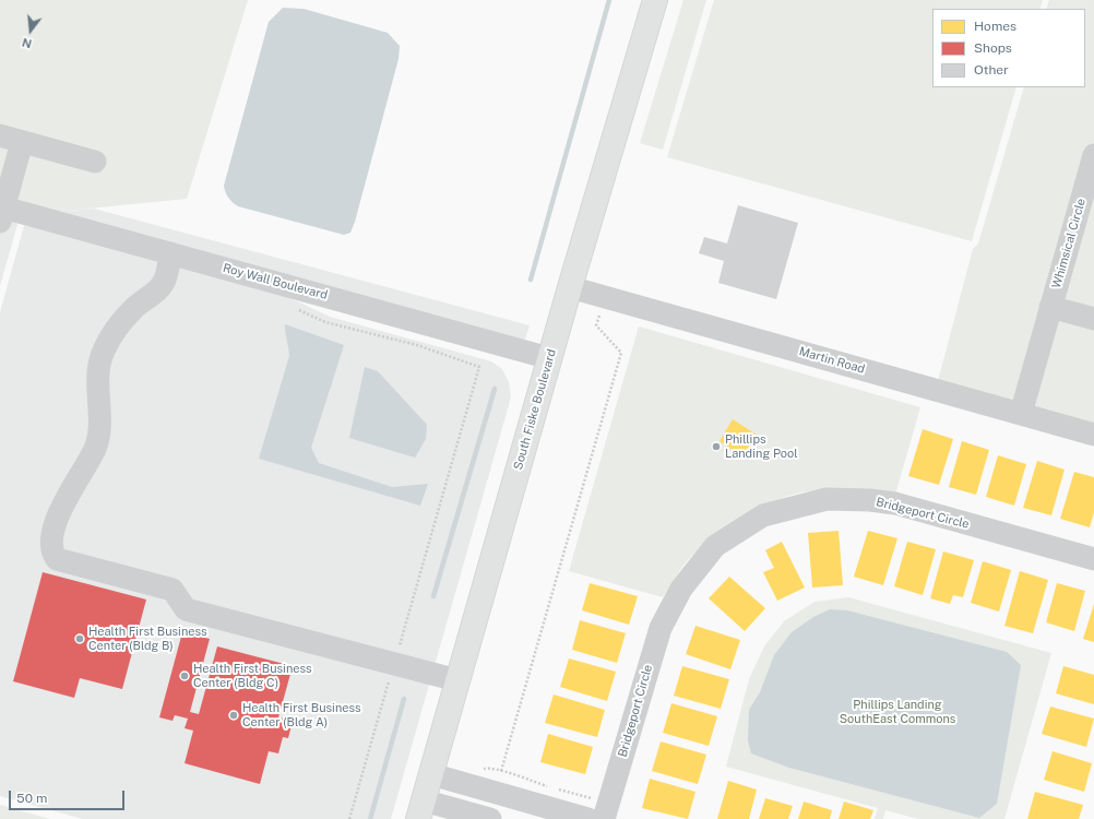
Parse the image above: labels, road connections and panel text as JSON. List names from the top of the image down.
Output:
{
  "streets": {
    "main road": ["South Fiske Boulevard"],
    "street": [
      "Whimsical Circle",
      "Roy Wall Boulevard",
      "Martin Road",
      "Bridgeport Circle"
    ]
  },
  "crossings": [
    ["Whimsical Circle", "Martin Road"],
    ["Roy Wall Boulevard", "South Fiske Boulevard"],
    ["Martin Road", "South Fiske Boulevard"]
  ],
  "parks": ["Phillips Landing SouthEast Commons"],
  "places": [
    "Phillips Landing Pool",
    "Health First Business Center (Bldg B)",
    "Health First Business Center (Bldg C)",
    "Health First Business Center (Bldg A)"
  ],
  "legend": ["Homes", "Shops", "Other"],
  "scale_bar": "50 m",
  "north": "bottom"
}
